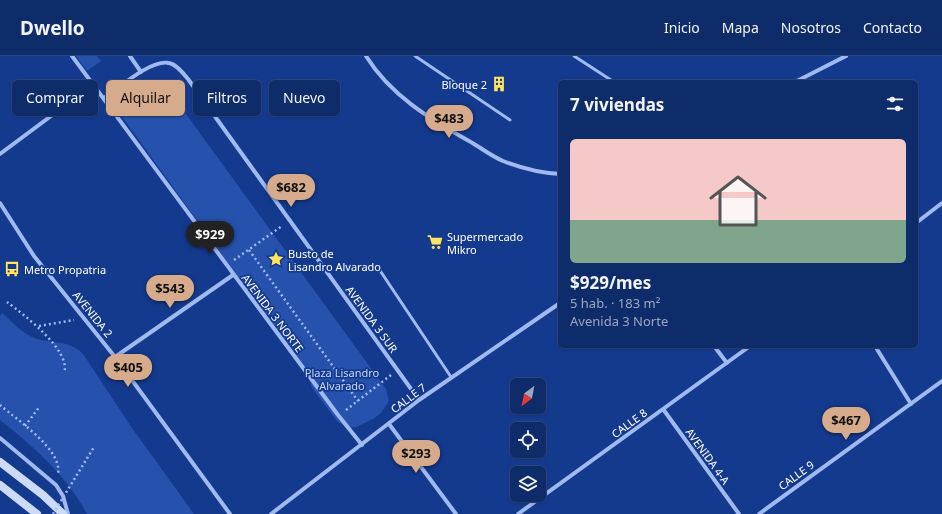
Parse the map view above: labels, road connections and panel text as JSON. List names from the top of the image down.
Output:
{
  "streets": {
    "street": [
      "AVENIDA 3 NORTE",
      "AVENIDA 2",
      "AVENIDA 3 SUR",
      "CALLE 7",
      "CALLE 8",
      "AVENIDA 4-A",
      "CALLE 9"
    ]
  },
  "crossings": [
    ["AVENIDA 3 NORTE", "AVENIDA 3 SUR"],
    ["AVENIDA 3 NORTE", "CALLE 7"],
    ["AVENIDA 3 SUR", "CALLE 7"],
    ["CALLE 8", "AVENIDA 4-A"]
  ],
  "parks": ["Plaza Lisandro Alvarado"],
  "places": {
    "building": ["Bloque 2"],
    "supermarket": ["Supermercado Mikro"],
    "place": ["Busto de Lisandro Alvarado"],
    "bus stop": ["Metro Propatria"]
  },
  "north": "bottom left",
  "page": {
    "header": "Dwello",
    "nav": [
      "Inicio",
      "Mapa",
      "Nosotros",
      "Contacto"
    ],
    "chip": [
      "Comprar",
      "Alquilar",
      "Filtros",
      "Nuevo"
    ],
    "heading": "7 viviendas",
    "price": [
      "$483",
      "$682",
      "$929",
      "$543",
      "$405",
      "$467",
      "$293"
    ],
    "list": [
      {
        "name": "$929/mes",
        "note": "5 hab. · 183 m² · Avenida 3 Norte"
      }
    ]
  }
}
